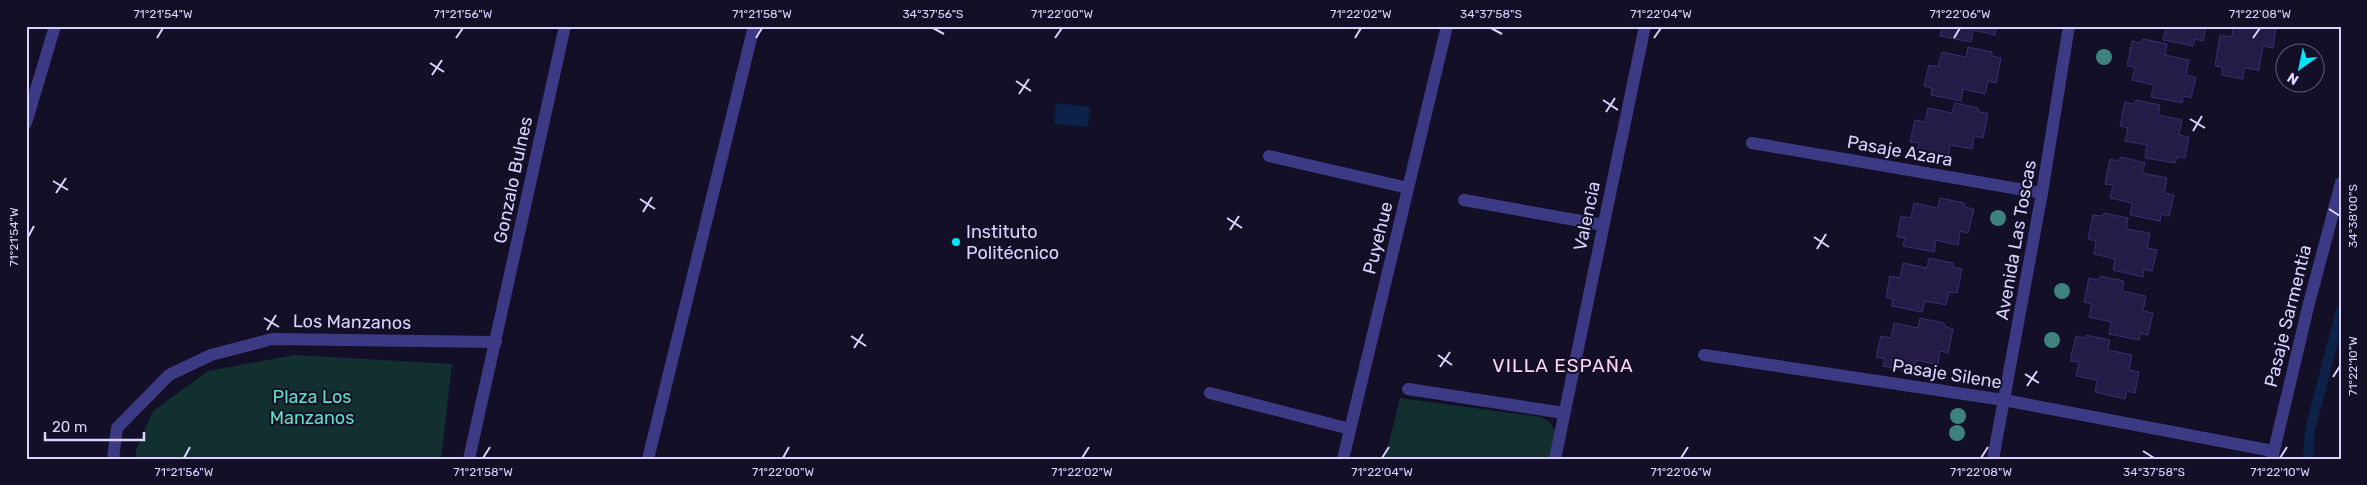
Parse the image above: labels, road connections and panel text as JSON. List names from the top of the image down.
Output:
{
  "streets": {
    "street": [
      "Pasaje Azara",
      "Gonzalo Bulnes",
      "Valencia",
      "Puyehue",
      "Avenida Las Toscas",
      "Pasaje Sarmentia",
      "Los Manzanos",
      "Pasaje Silene"
    ]
  },
  "crossings": [
    ["Pasaje Azara", "Avenida Las Toscas"],
    ["Gonzalo Bulnes", "Los Manzanos"],
    ["Avenida Las Toscas", "Pasaje Silene"],
    ["Pasaje Sarmentia", "Pasaje Silene"]
  ],
  "districts": ["VILLA ESPAÑA"],
  "parks": ["Plaza Los Manzanos"],
  "places": ["Instituto Politécnico"],
  "scale_bar": "20 m",
  "north": "bottom left",
  "coordinates": [
    "71°21'54\"W",
    "71°21'56\"W",
    "71°21'58\"W",
    "34°37'56\"S",
    "71°22'00\"W",
    "71°22'02\"W",
    "34°37'58\"S",
    "71°22'04\"W",
    "71°22'06\"W",
    "71°22'08\"W",
    "34°38'00\"S",
    "71°22'10\"W"
  ]
}
